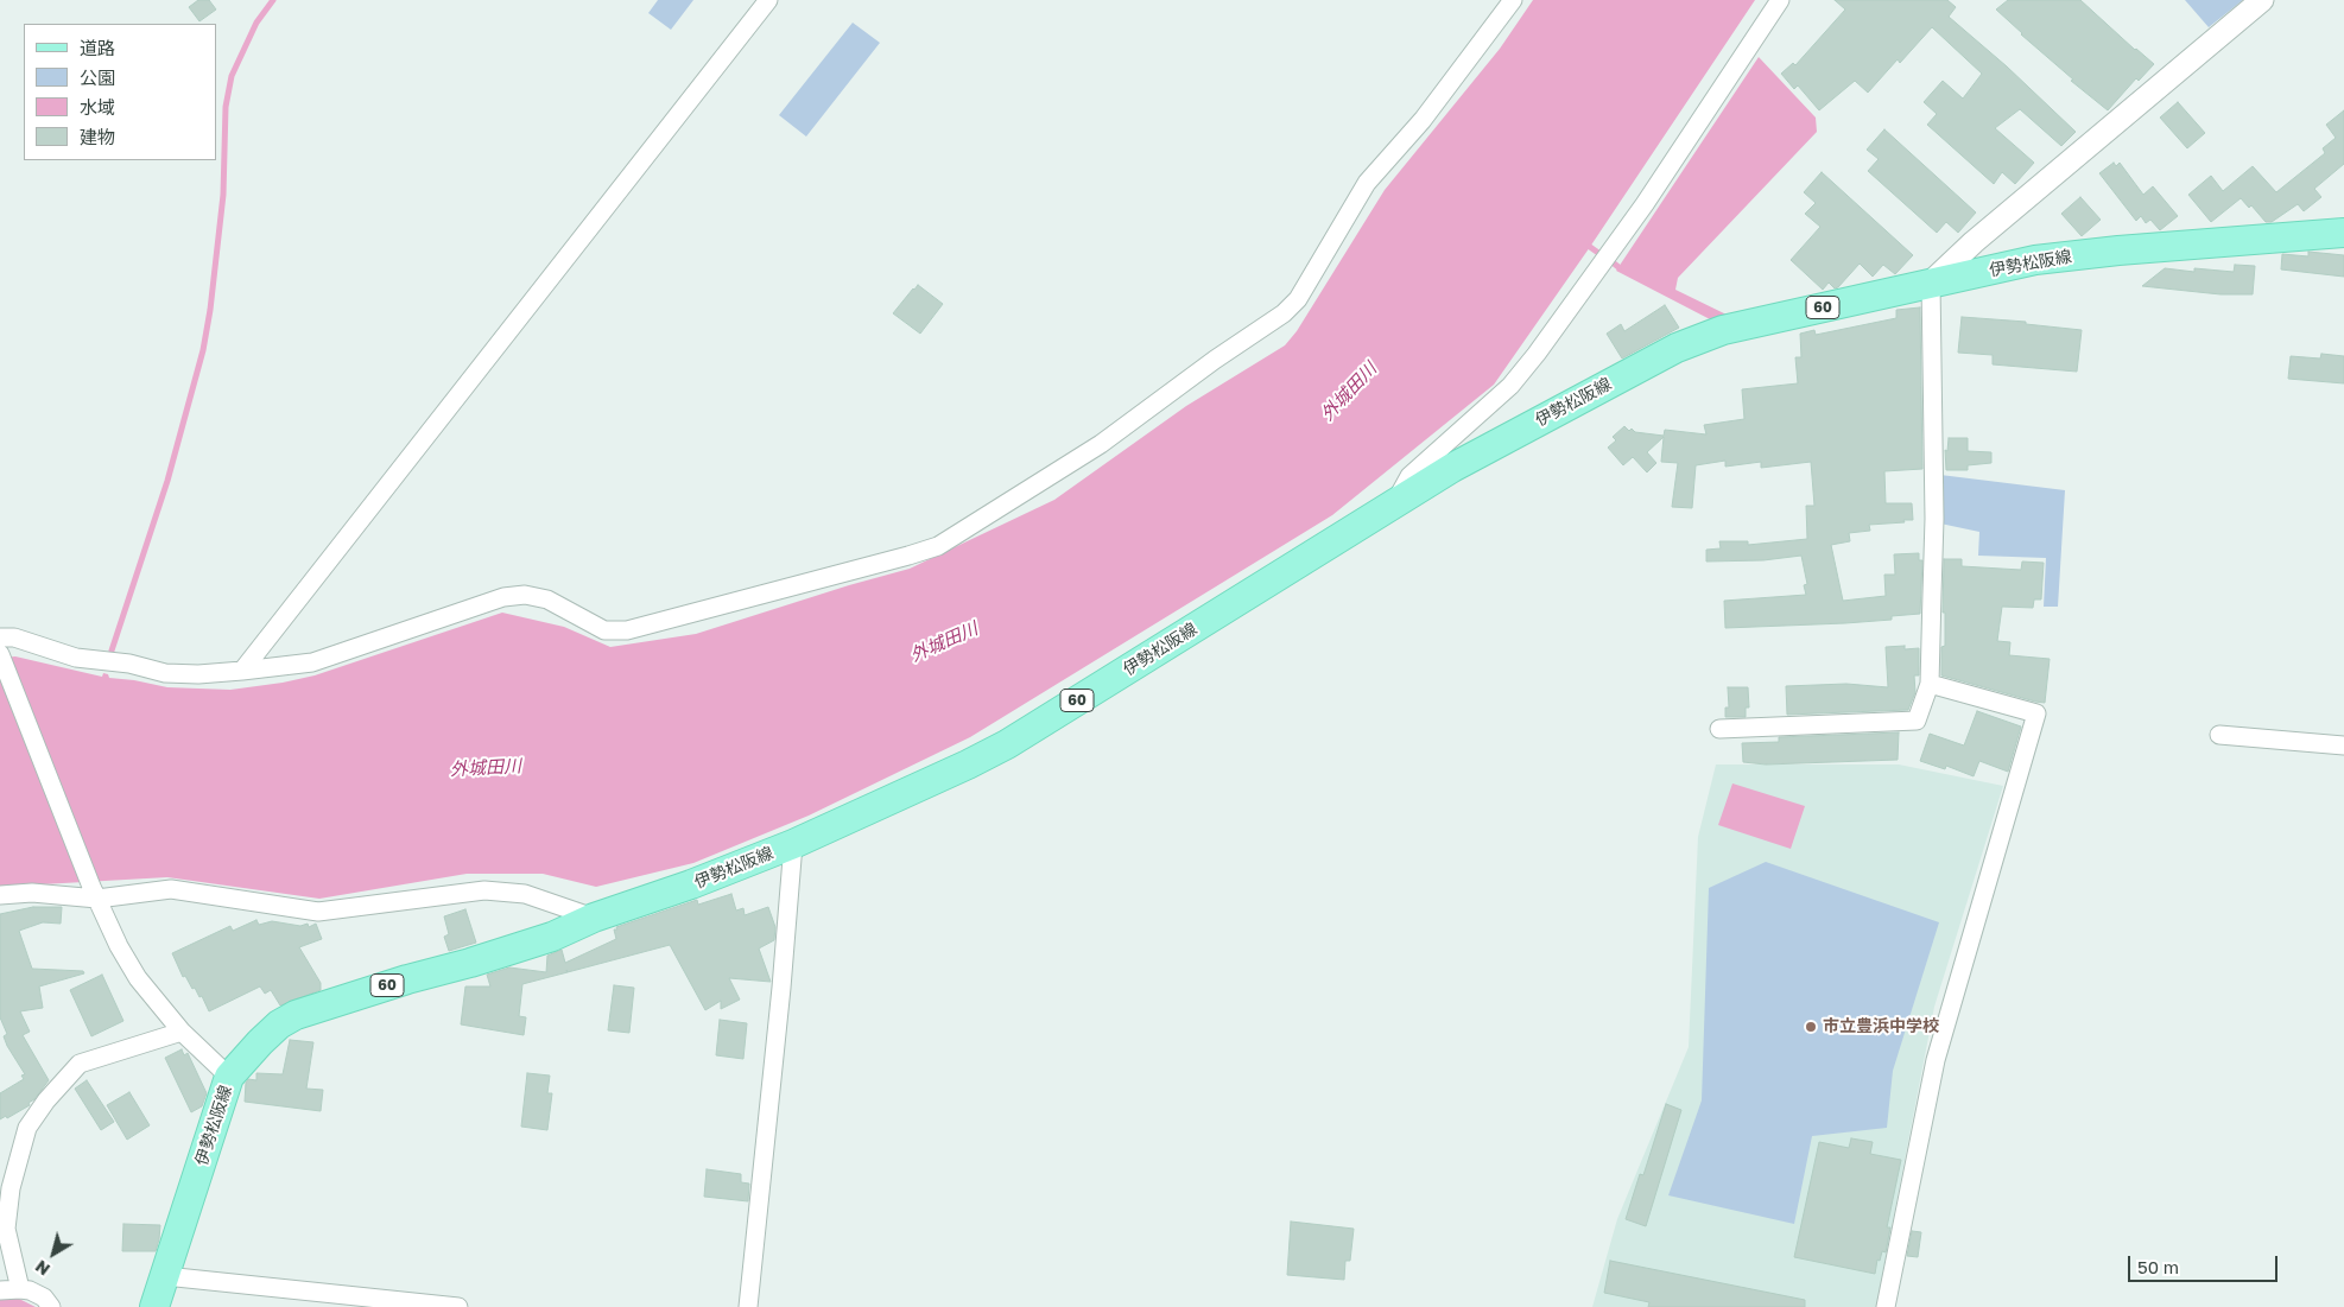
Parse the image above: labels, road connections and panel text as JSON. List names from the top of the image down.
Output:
{
  "streets": {
    "main road": ["伊勢松阪線", "60"]
  },
  "water": ["外城田川"],
  "places": ["市立豊浜中学校"],
  "legend": [
    "道路",
    "公園",
    "水域",
    "建物"
  ],
  "scale_bar": "50 m",
  "north": "bottom left"
}
